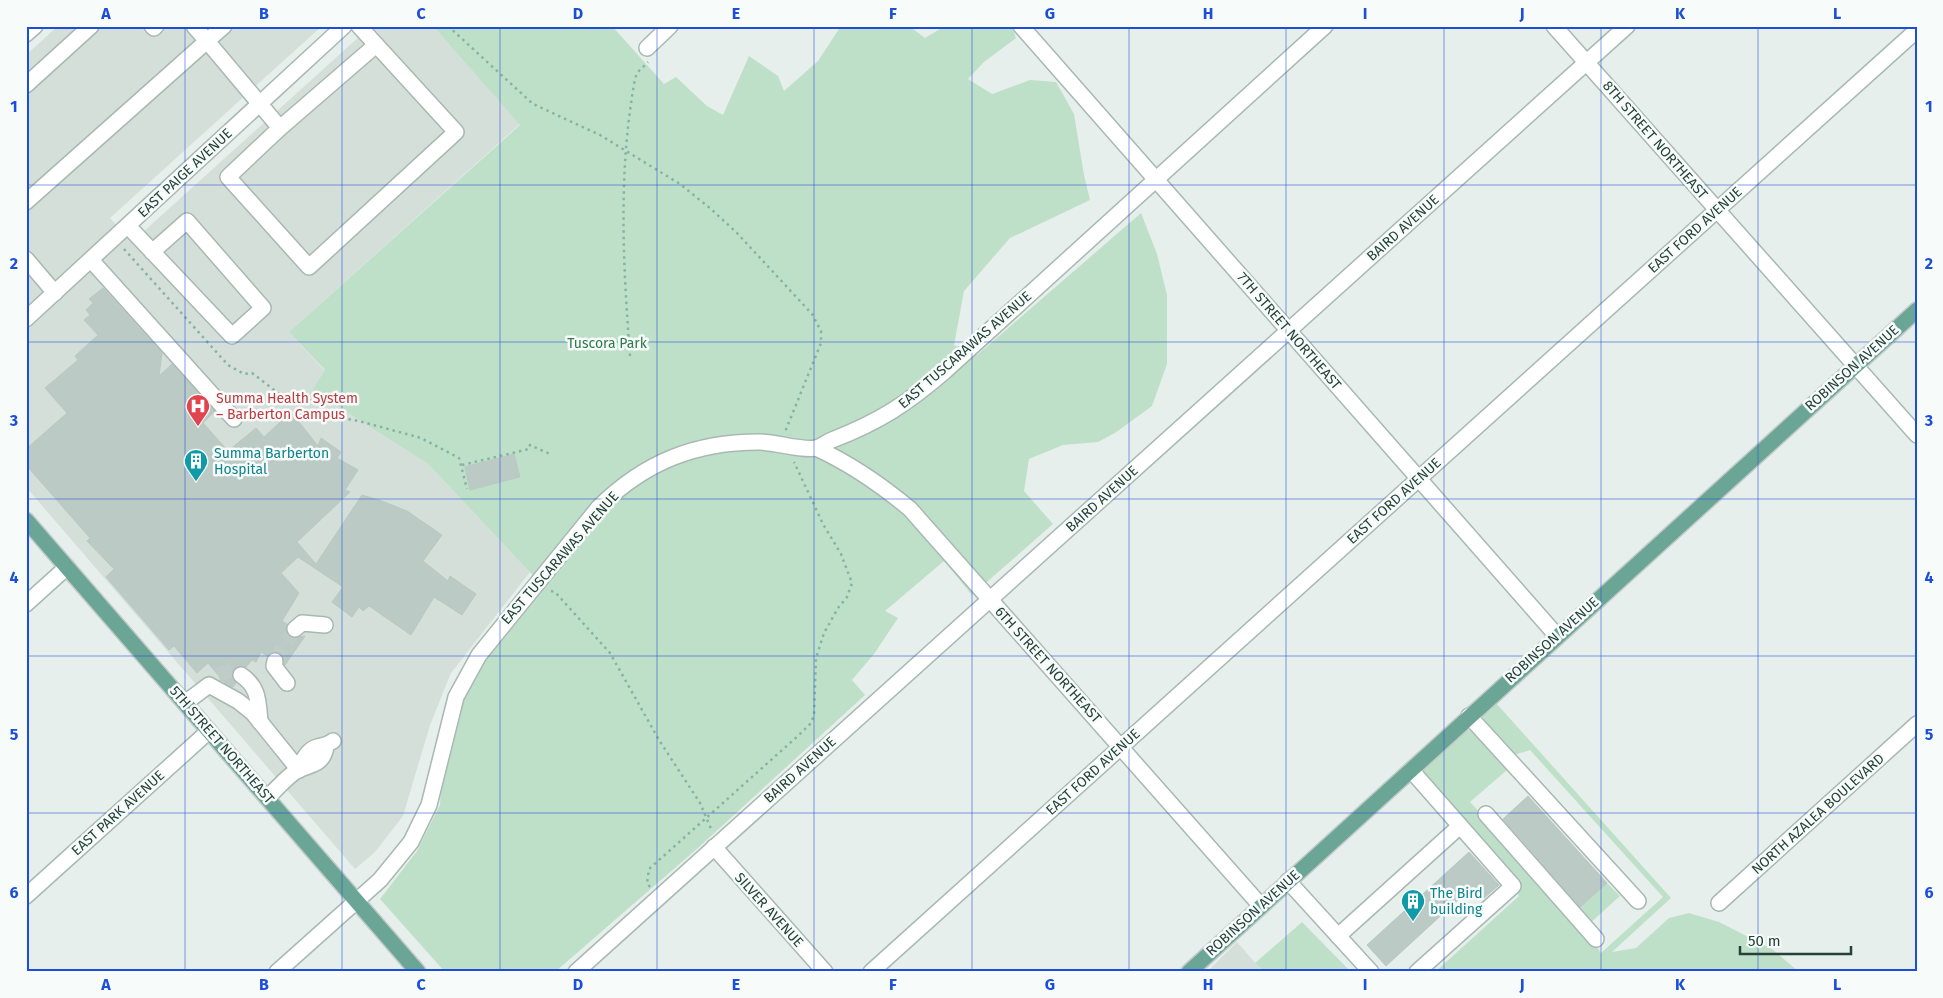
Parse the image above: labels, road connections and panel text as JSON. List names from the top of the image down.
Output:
{
  "streets": {
    "main road": ["ROBINSON AVENUE", "5TH STREET NORTHEAST"],
    "street": [
      "8TH STREET NORTHEAST",
      "EAST PAIGE AVENUE",
      "BAIRD AVENUE",
      "EAST FORD AVENUE",
      "7TH STREET NORTHEAST",
      "EAST TUSCARAWAS AVENUE",
      "6TH STREET NORTHEAST",
      "EAST PARK AVENUE",
      "NORTH AZALEA BOULEVARD",
      "SILVER AVENUE"
    ]
  },
  "crossings": [
    ["8TH STREET NORTHEAST", "BAIRD AVENUE"],
    ["8TH STREET NORTHEAST", "EAST FORD AVENUE"],
    ["8TH STREET NORTHEAST", "ROBINSON AVENUE"],
    ["BAIRD AVENUE", "7TH STREET NORTHEAST"],
    ["BAIRD AVENUE", "6TH STREET NORTHEAST"],
    ["BAIRD AVENUE", "SILVER AVENUE"],
    ["EAST FORD AVENUE", "7TH STREET NORTHEAST"],
    ["EAST FORD AVENUE", "6TH STREET NORTHEAST"],
    ["7TH STREET NORTHEAST", "EAST TUSCARAWAS AVENUE"],
    ["7TH STREET NORTHEAST", "ROBINSON AVENUE"],
    ["EAST TUSCARAWAS AVENUE", "6TH STREET NORTHEAST"],
    ["EAST TUSCARAWAS AVENUE", "5TH STREET NORTHEAST"],
    ["ROBINSON AVENUE", "6TH STREET NORTHEAST"],
    ["5TH STREET NORTHEAST", "EAST PARK AVENUE"]
  ],
  "parks": ["Tuscora Park"],
  "places": {
    "hospital": ["Summa Health System – Barberton Campus"],
    "building": ["Summa Barberton Hospital", "The Bird building"]
  },
  "scale_bar": "50 m",
  "grid": {
    "columns": [
      "A",
      "B",
      "C",
      "D",
      "E",
      "F",
      "G",
      "H",
      "I",
      "J",
      "K",
      "L"
    ],
    "rows": [
      "1",
      "2",
      "3",
      "4",
      "5",
      "6"
    ]
  }
}
